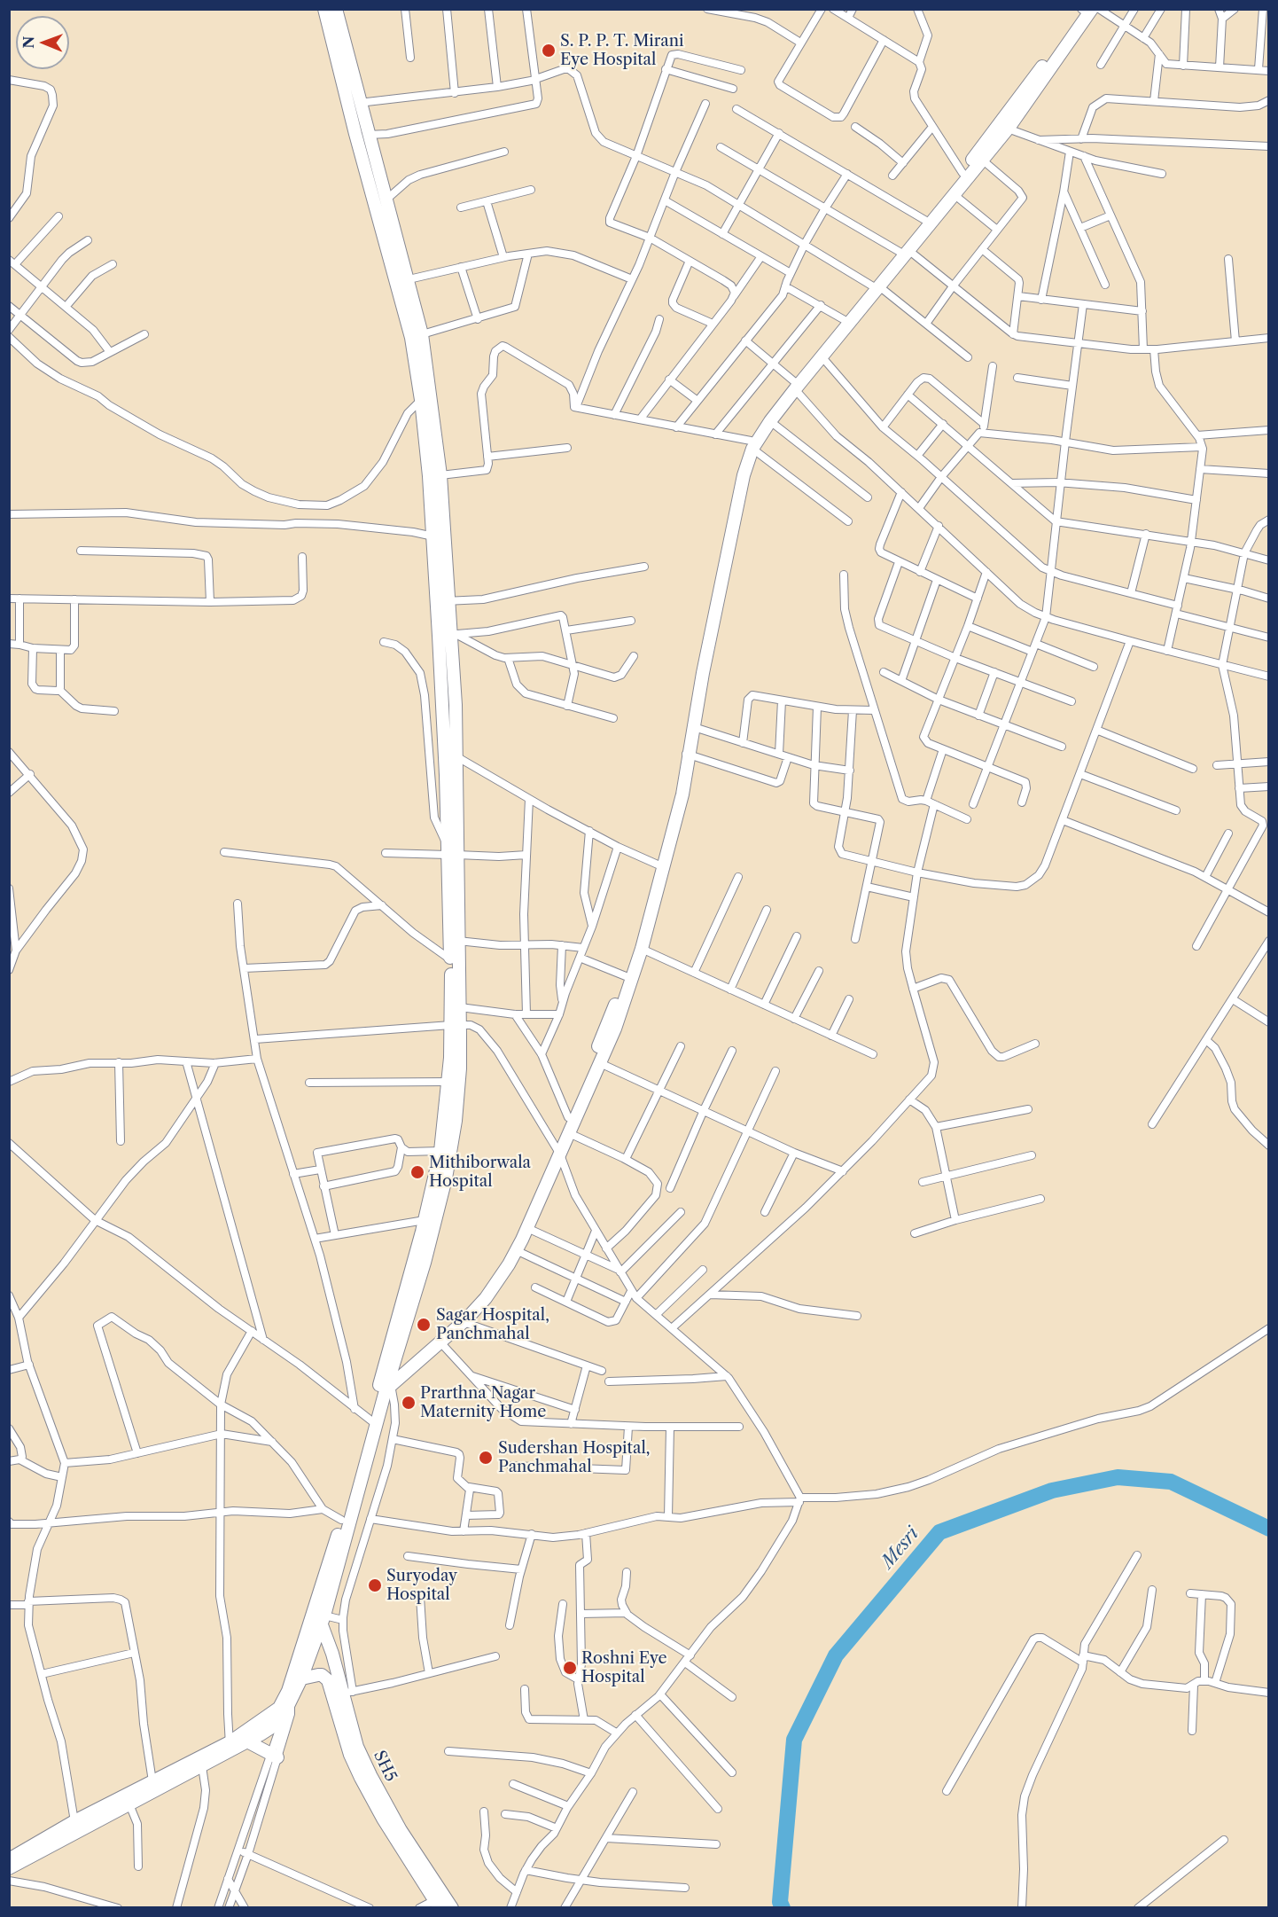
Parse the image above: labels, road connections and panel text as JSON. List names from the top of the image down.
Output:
{
  "streets": {
    "main road": ["SH5"]
  },
  "water": ["Mesri"],
  "places": [
    "S. P. P. T. Mirani Eye Hospital",
    "Mithiborwala Hospital",
    "Sagar Hospital, Panchmahal",
    "Prarthna Nagar Maternity Home",
    "Sudershan Hospital, Panchmahal",
    "Suryoday Hospital",
    "Roshni Eye Hospital"
  ],
  "north": "left"
}
